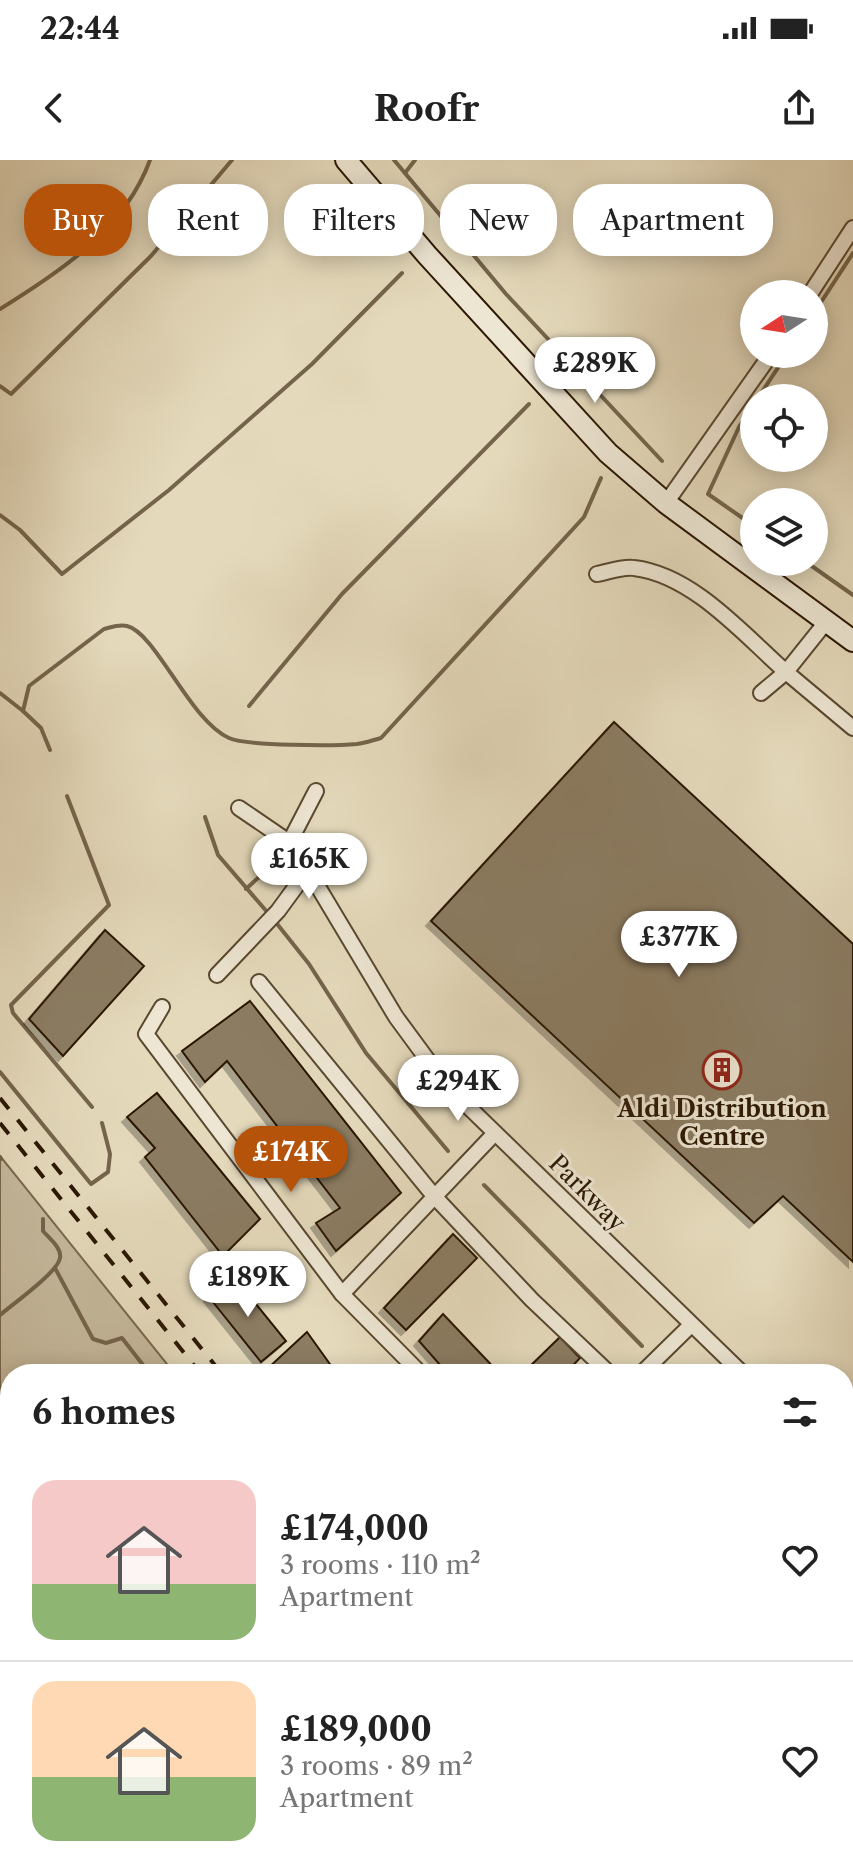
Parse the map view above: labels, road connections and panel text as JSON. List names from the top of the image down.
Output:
{
  "streets": {
    "street": ["Parkway"]
  },
  "places": {
    "building": ["Aldi Distribution Centre"]
  },
  "north": "left",
  "page": {
    "status": "22:44",
    "header": "Roofr",
    "chip": [
      "Buy",
      "Rent",
      "Filters",
      "New",
      "Apartment"
    ],
    "price": [
      "£289K",
      "£165K",
      "£377K",
      "£294K",
      "£174K",
      "£189K"
    ],
    "heading": "6 homes",
    "list": [
      {
        "name": "£174,000",
        "note": "3 rooms · 110 m² · Apartment"
      },
      {
        "name": "£189,000",
        "note": "3 rooms · 89 m² · Apartment"
      }
    ]
  }
}
